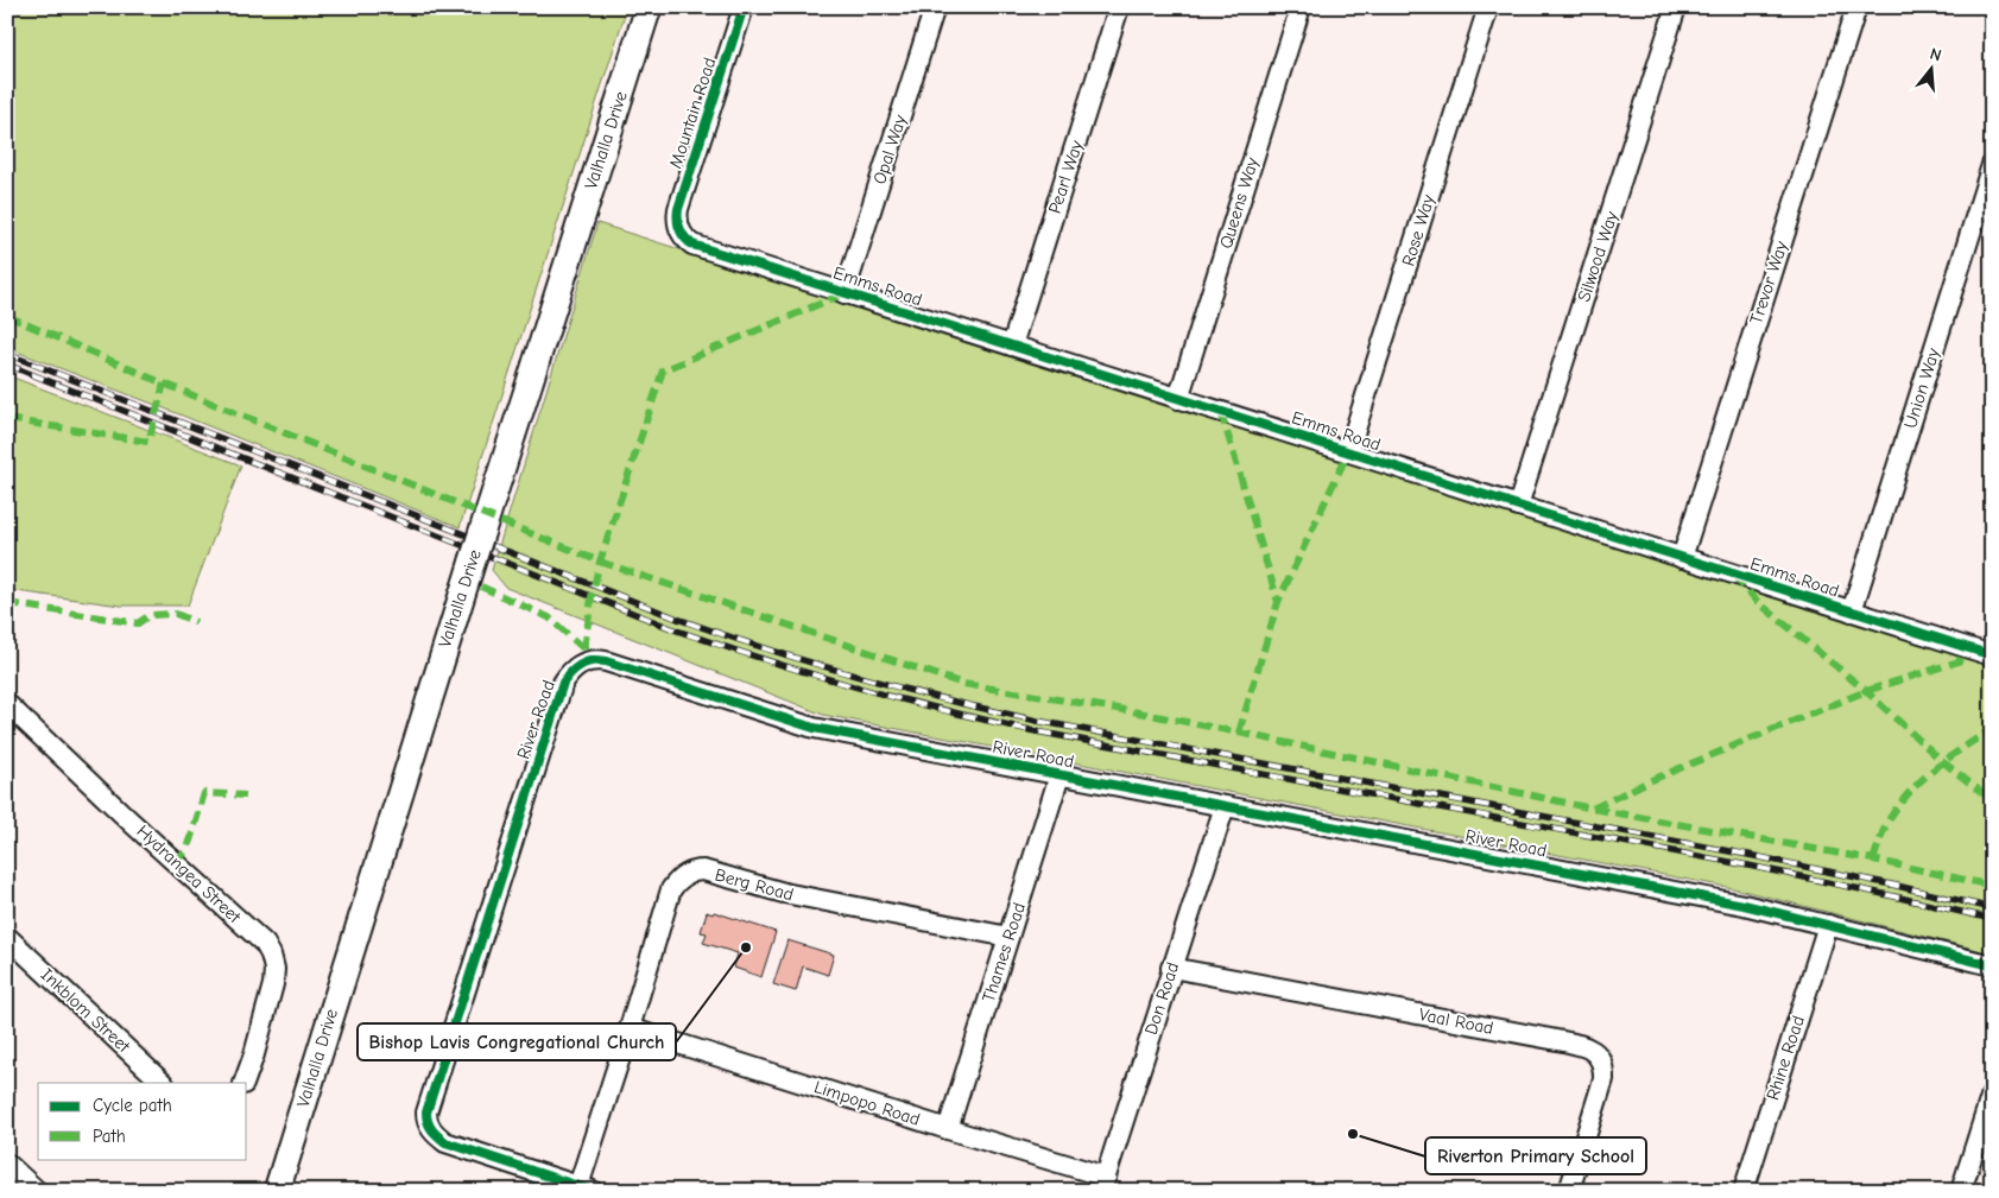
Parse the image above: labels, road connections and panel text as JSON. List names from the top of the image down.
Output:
{
  "streets": {
    "main road": ["Valhalla Drive"],
    "street": [
      "Mountain Road",
      "Opal Way",
      "Pearl Way",
      "Queens Way",
      "Rose Way",
      "Silwood Way",
      "Trevor Way",
      "Emms Road",
      "Union Way",
      "River Road",
      "Hydrangea Street",
      "Berg Road",
      "Thames Road",
      "Don Road",
      "Inkblom Street",
      "Vaal Road",
      "Rhine Road",
      "Limpopo Road"
    ]
  },
  "crossings": [
    ["Mountain Road", "Emms Road"],
    ["Opal Way", "Emms Road"],
    ["Pearl Way", "Emms Road"],
    ["Queens Way", "Emms Road"],
    ["Rose Way", "Emms Road"],
    ["Silwood Way", "Emms Road"],
    ["Trevor Way", "Emms Road"],
    ["Emms Road", "Union Way"],
    ["River Road", "Berg Road"],
    ["River Road", "Thames Road"],
    ["River Road", "Don Road"],
    ["River Road", "Rhine Road"],
    ["Berg Road", "Thames Road"],
    ["Berg Road", "Limpopo Road"],
    ["Thames Road", "Limpopo Road"],
    ["Don Road", "Vaal Road"],
    ["Don Road", "Limpopo Road"]
  ],
  "places": ["Bishop Lavis Congregational Church", "Riverton Primary School"],
  "legend": ["Cycle path", "Path"],
  "north": "top"
}
